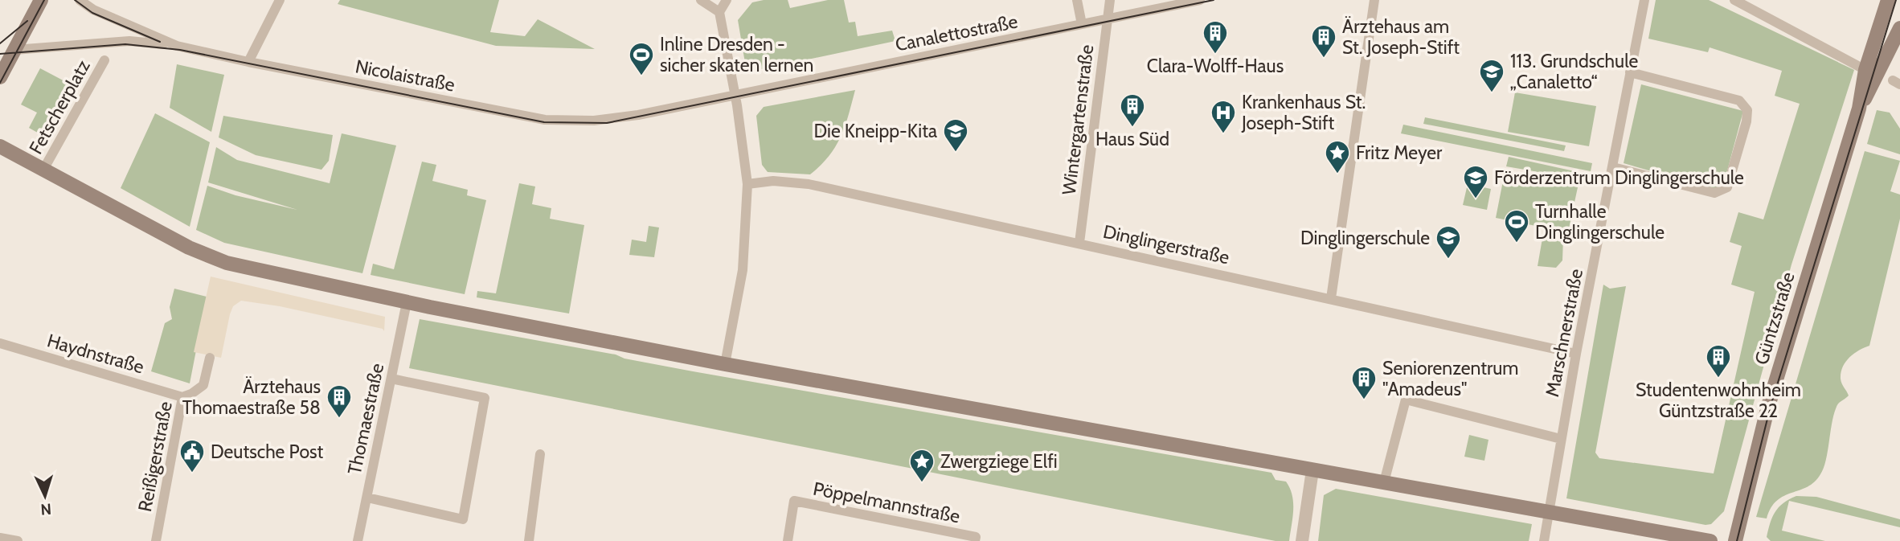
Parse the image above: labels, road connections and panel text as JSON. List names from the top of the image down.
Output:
{
  "streets": {
    "main road": ["Güntzstraße"],
    "street": [
      "Canalettostraße",
      "Nicolaistraße",
      "Fetscherplatz",
      "Wintergartenstraße",
      "Dinglingerstraße",
      "Marschnerstraße",
      "Haydnstraße",
      "Thomaestraße",
      "Reißigerstraße",
      "Pöppelmannstraße"
    ]
  },
  "crossings": [
    ["Canalettostraße", "Nicolaistraße"],
    ["Canalettostraße", "Wintergartenstraße"],
    ["Wintergartenstraße", "Dinglingerstraße"],
    ["Dinglingerstraße", "Marschnerstraße"],
    ["Haydnstraße", "Reißigerstraße"]
  ],
  "places": {
    "building": [
      "Clara-Wolff-Haus",
      "Ärztehaus am St. Joseph-Stift",
      "Haus Süd",
      "Studentenwohnheim Güntzstraße 22",
      "Seniorenzentrum \"Amadeus\"",
      "Ärztehaus Thomaestraße 58"
    ],
    "sports": ["Inline Dresden - sicher skaten lernen", "Turnhalle Dinglingerschule"],
    "school or university": [
      "113. Grundschule „Canaletto“",
      "Die Kneipp-Kita",
      "Förderzentrum Dinglingerschule",
      "Dinglingerschule"
    ],
    "hospital": ["Krankenhaus St. Joseph-Stift"],
    "place": ["Fritz Meyer", "Zwergziege Elfi"],
    "public building": ["Deutsche Post"]
  },
  "north": "bottom"
}
